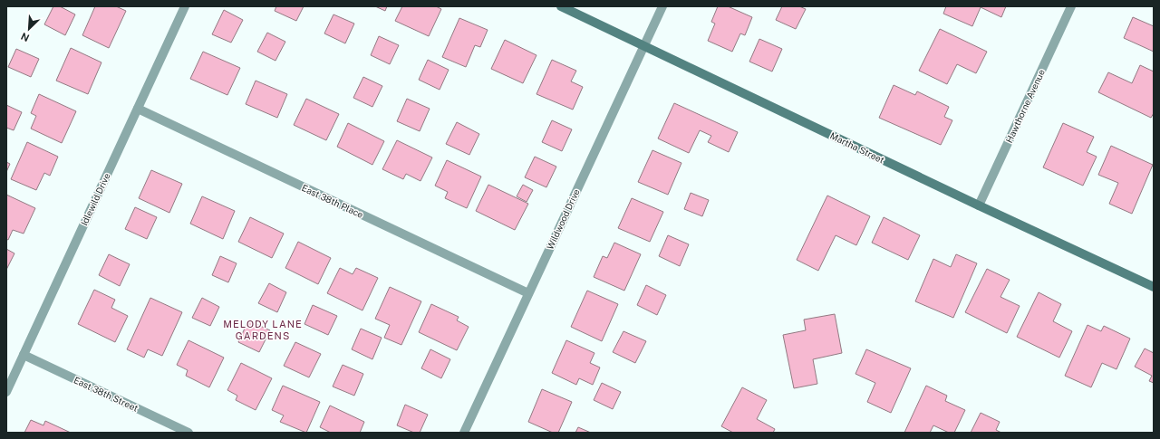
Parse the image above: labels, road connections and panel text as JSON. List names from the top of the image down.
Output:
{
  "streets": {
    "street": [
      "Hawthorne Avenue",
      "Martha Street",
      "Idlewild Drive",
      "East 38th Place",
      "Wildwood Drive",
      "East 38th Street"
    ]
  },
  "crossings": [
    ["Hawthorne Avenue", "Martha Street"],
    ["Martha Street", "Wildwood Drive"],
    ["Idlewild Drive", "East 38th Place"],
    ["Idlewild Drive", "East 38th Street"],
    ["East 38th Place", "Wildwood Drive"]
  ],
  "districts": ["MELODY LANE GARDENS"],
  "north": "bottom left"
}
